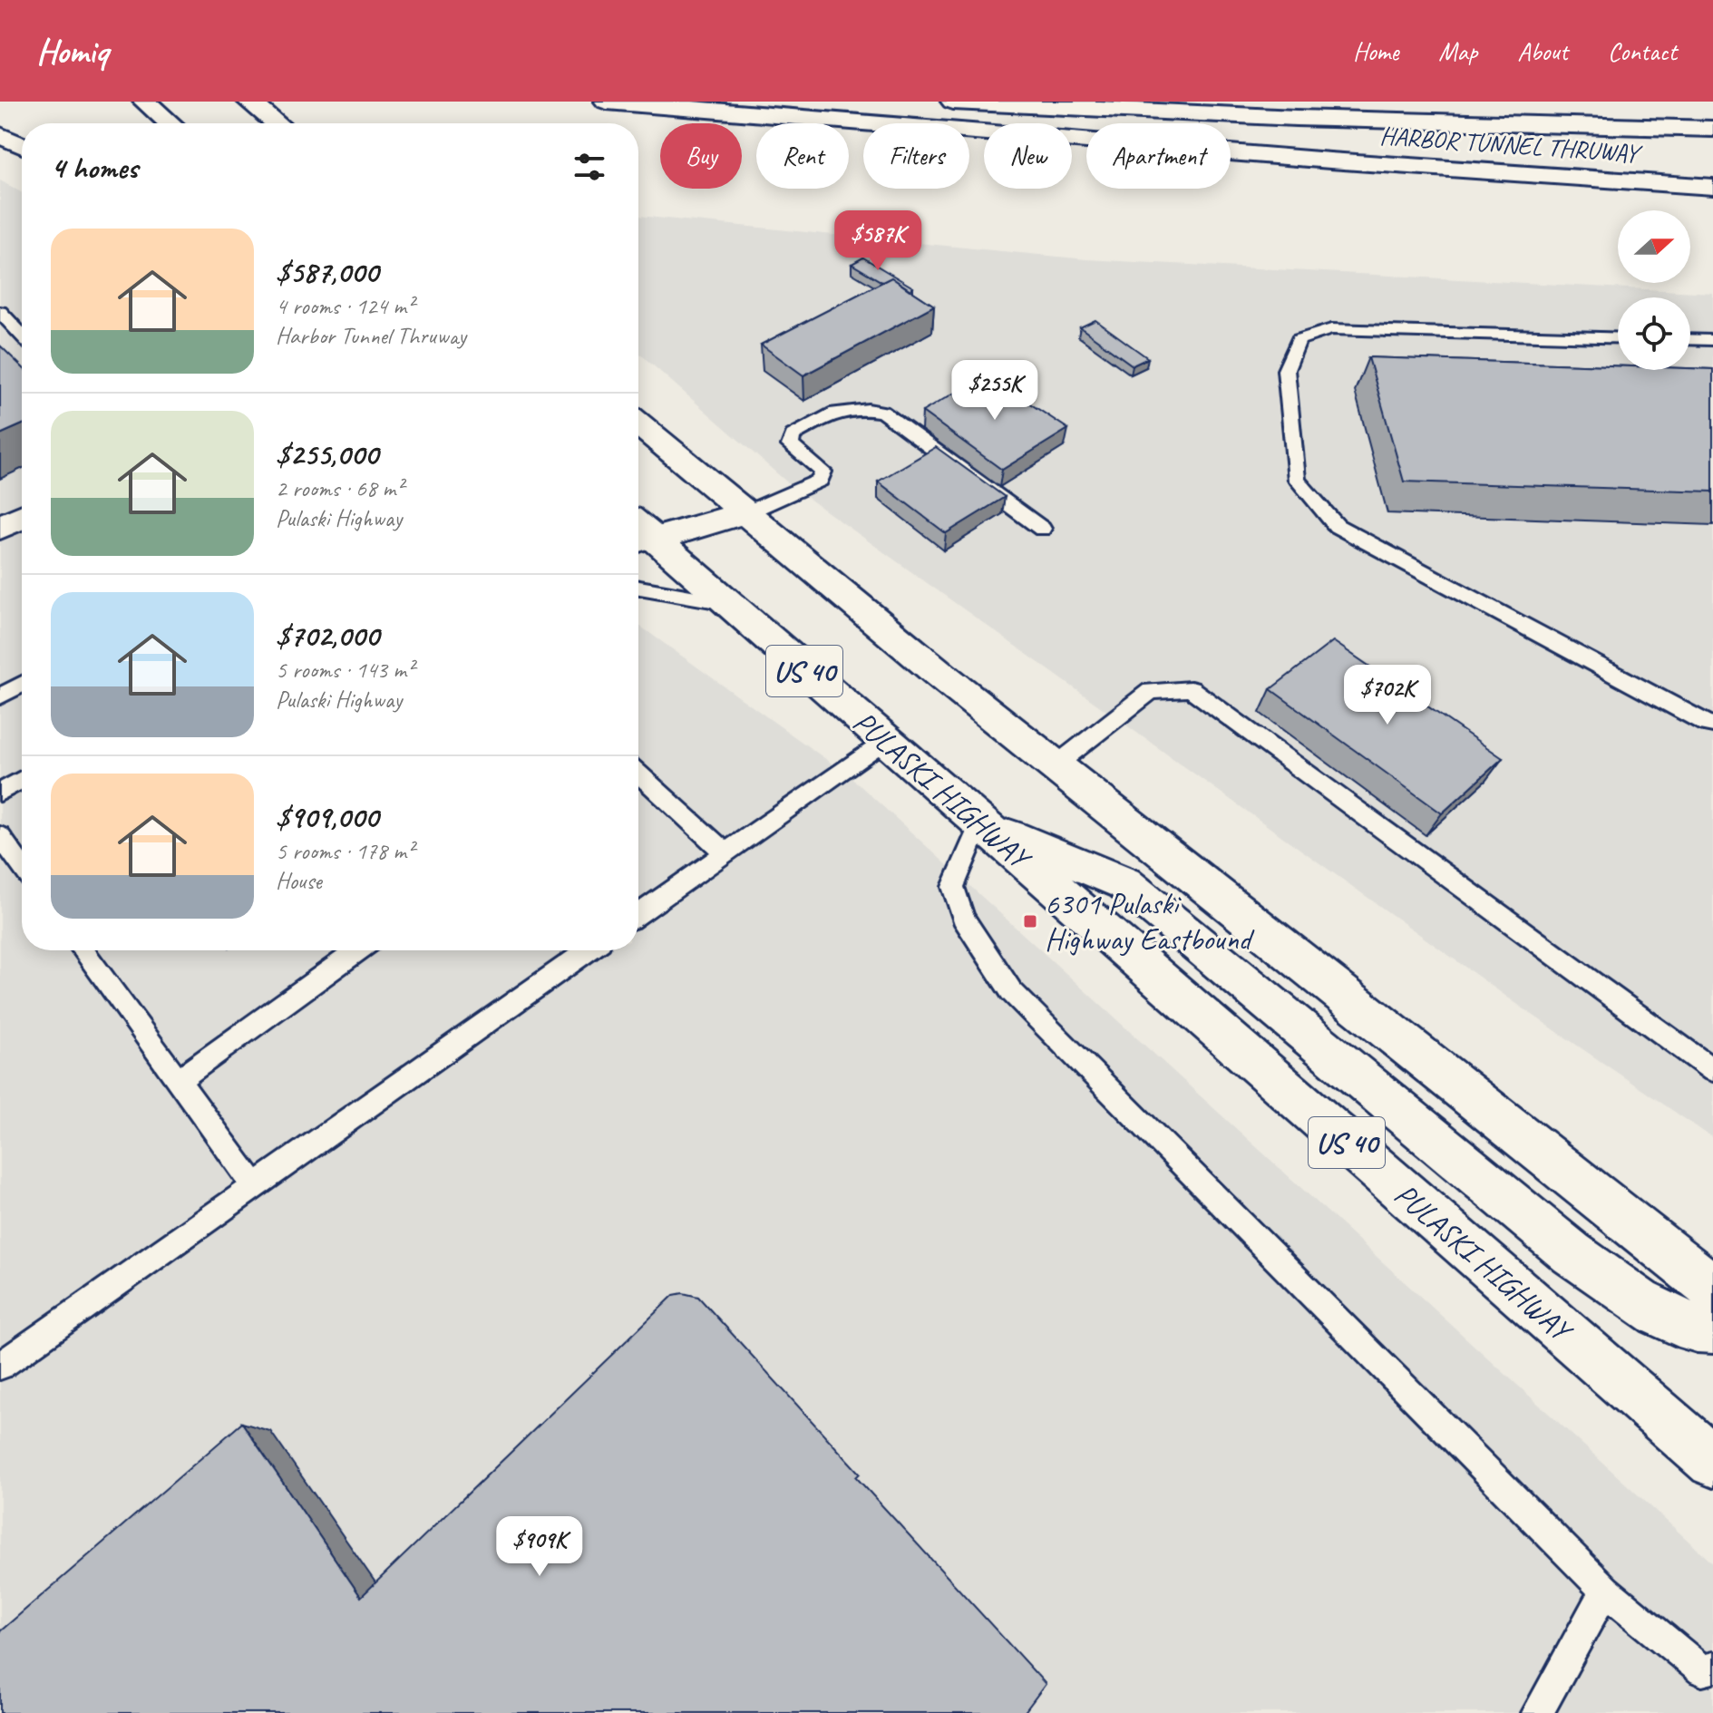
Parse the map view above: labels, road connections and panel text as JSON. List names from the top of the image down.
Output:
{
  "streets": {
    "main road": ["HARBOR TUNNEL THRUWAY", "US 40", "PULASKI HIGHWAY"]
  },
  "places": {
    "transit": ["6301 Pulaski Highway Eastbound"]
  },
  "north": "right",
  "page": {
    "header": "Homiq",
    "nav": [
      "Home",
      "Map",
      "About",
      "Contact"
    ],
    "chip": [
      "Buy",
      "Rent",
      "Filters",
      "New",
      "Apartment"
    ],
    "heading": "4 homes",
    "price": [
      "$587K",
      "$255K",
      "$702K",
      "$909K"
    ],
    "list": [
      {
        "name": "$587,000",
        "note": "4 rooms · 124 m² · Harbor Tunnel Thruway"
      },
      {
        "name": "$255,000",
        "note": "2 rooms · 68 m² · Pulaski Highway"
      },
      {
        "name": "$702,000",
        "note": "5 rooms · 143 m² · Pulaski Highway"
      },
      {
        "name": "$909,000",
        "note": "5 rooms · 178 m² · House"
      }
    ]
  }
}
